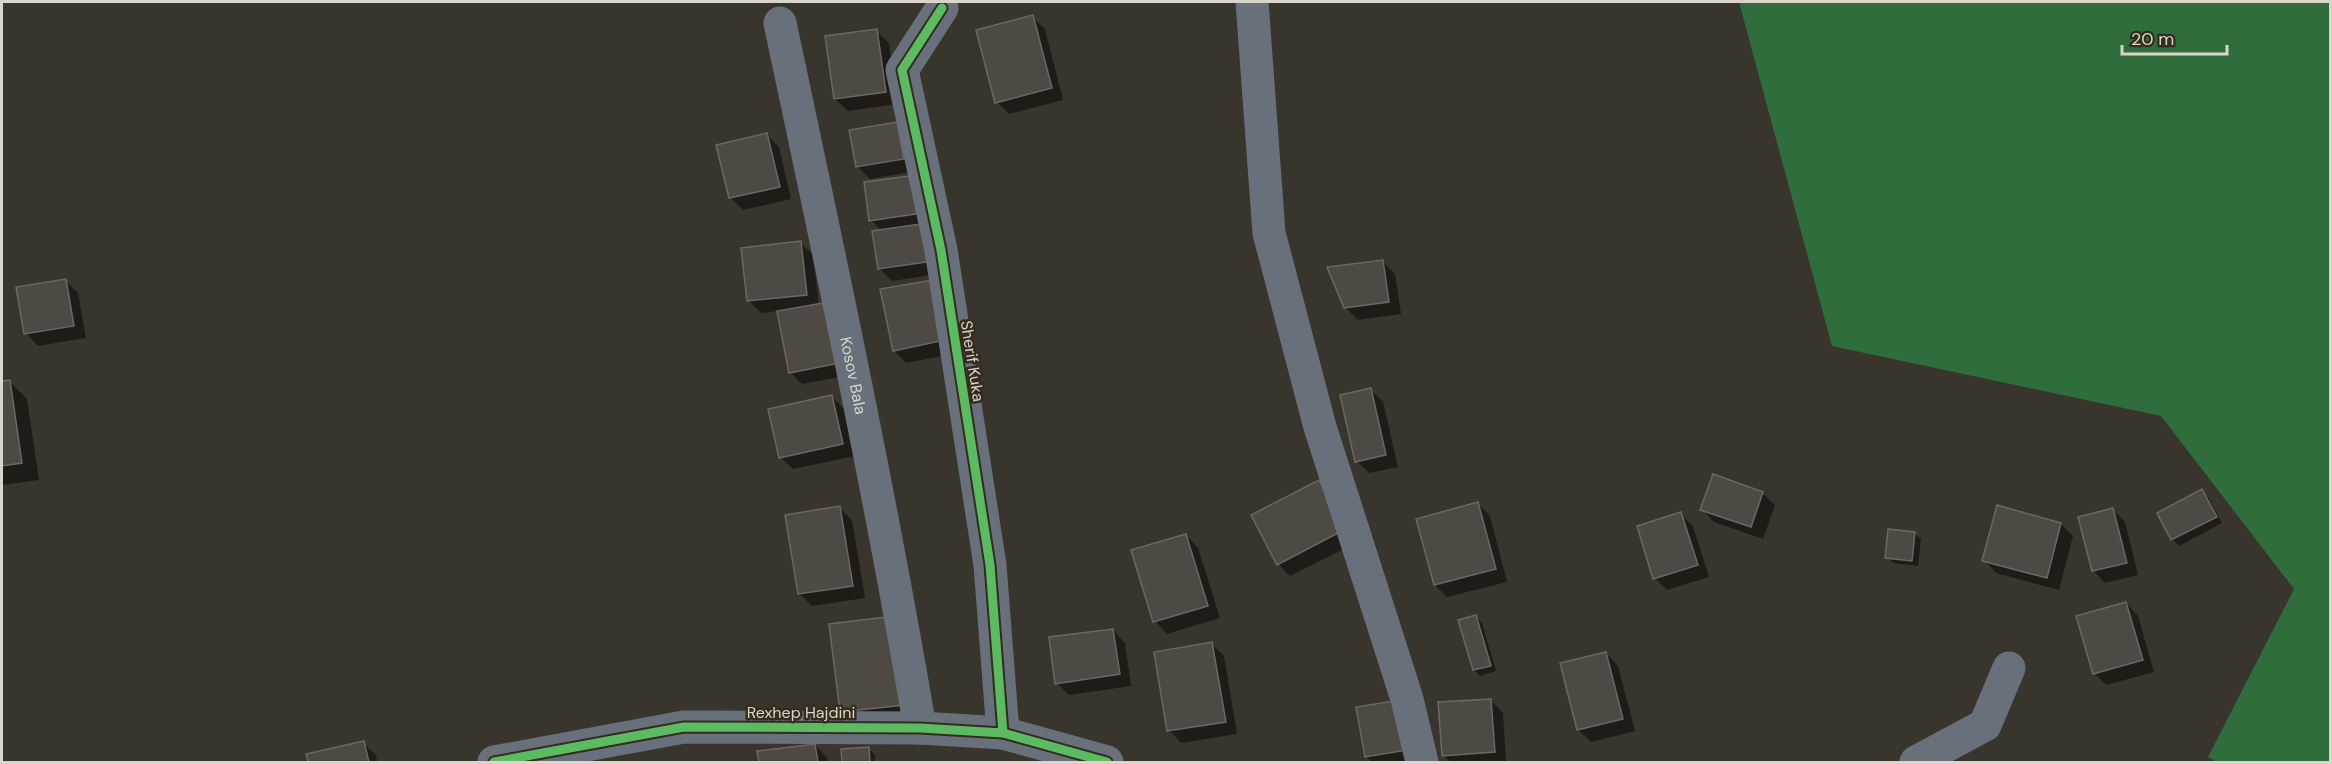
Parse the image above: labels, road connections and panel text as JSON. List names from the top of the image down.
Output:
{
  "streets": {
    "street": ["Sherif Kuka", "Kosov Bala", "Rexhep Hajdini"]
  },
  "crossings": [
    ["Sherif Kuka", "Rexhep Hajdini"],
    ["Kosov Bala", "Rexhep Hajdini"]
  ],
  "scale_bar": "20 m"
}
